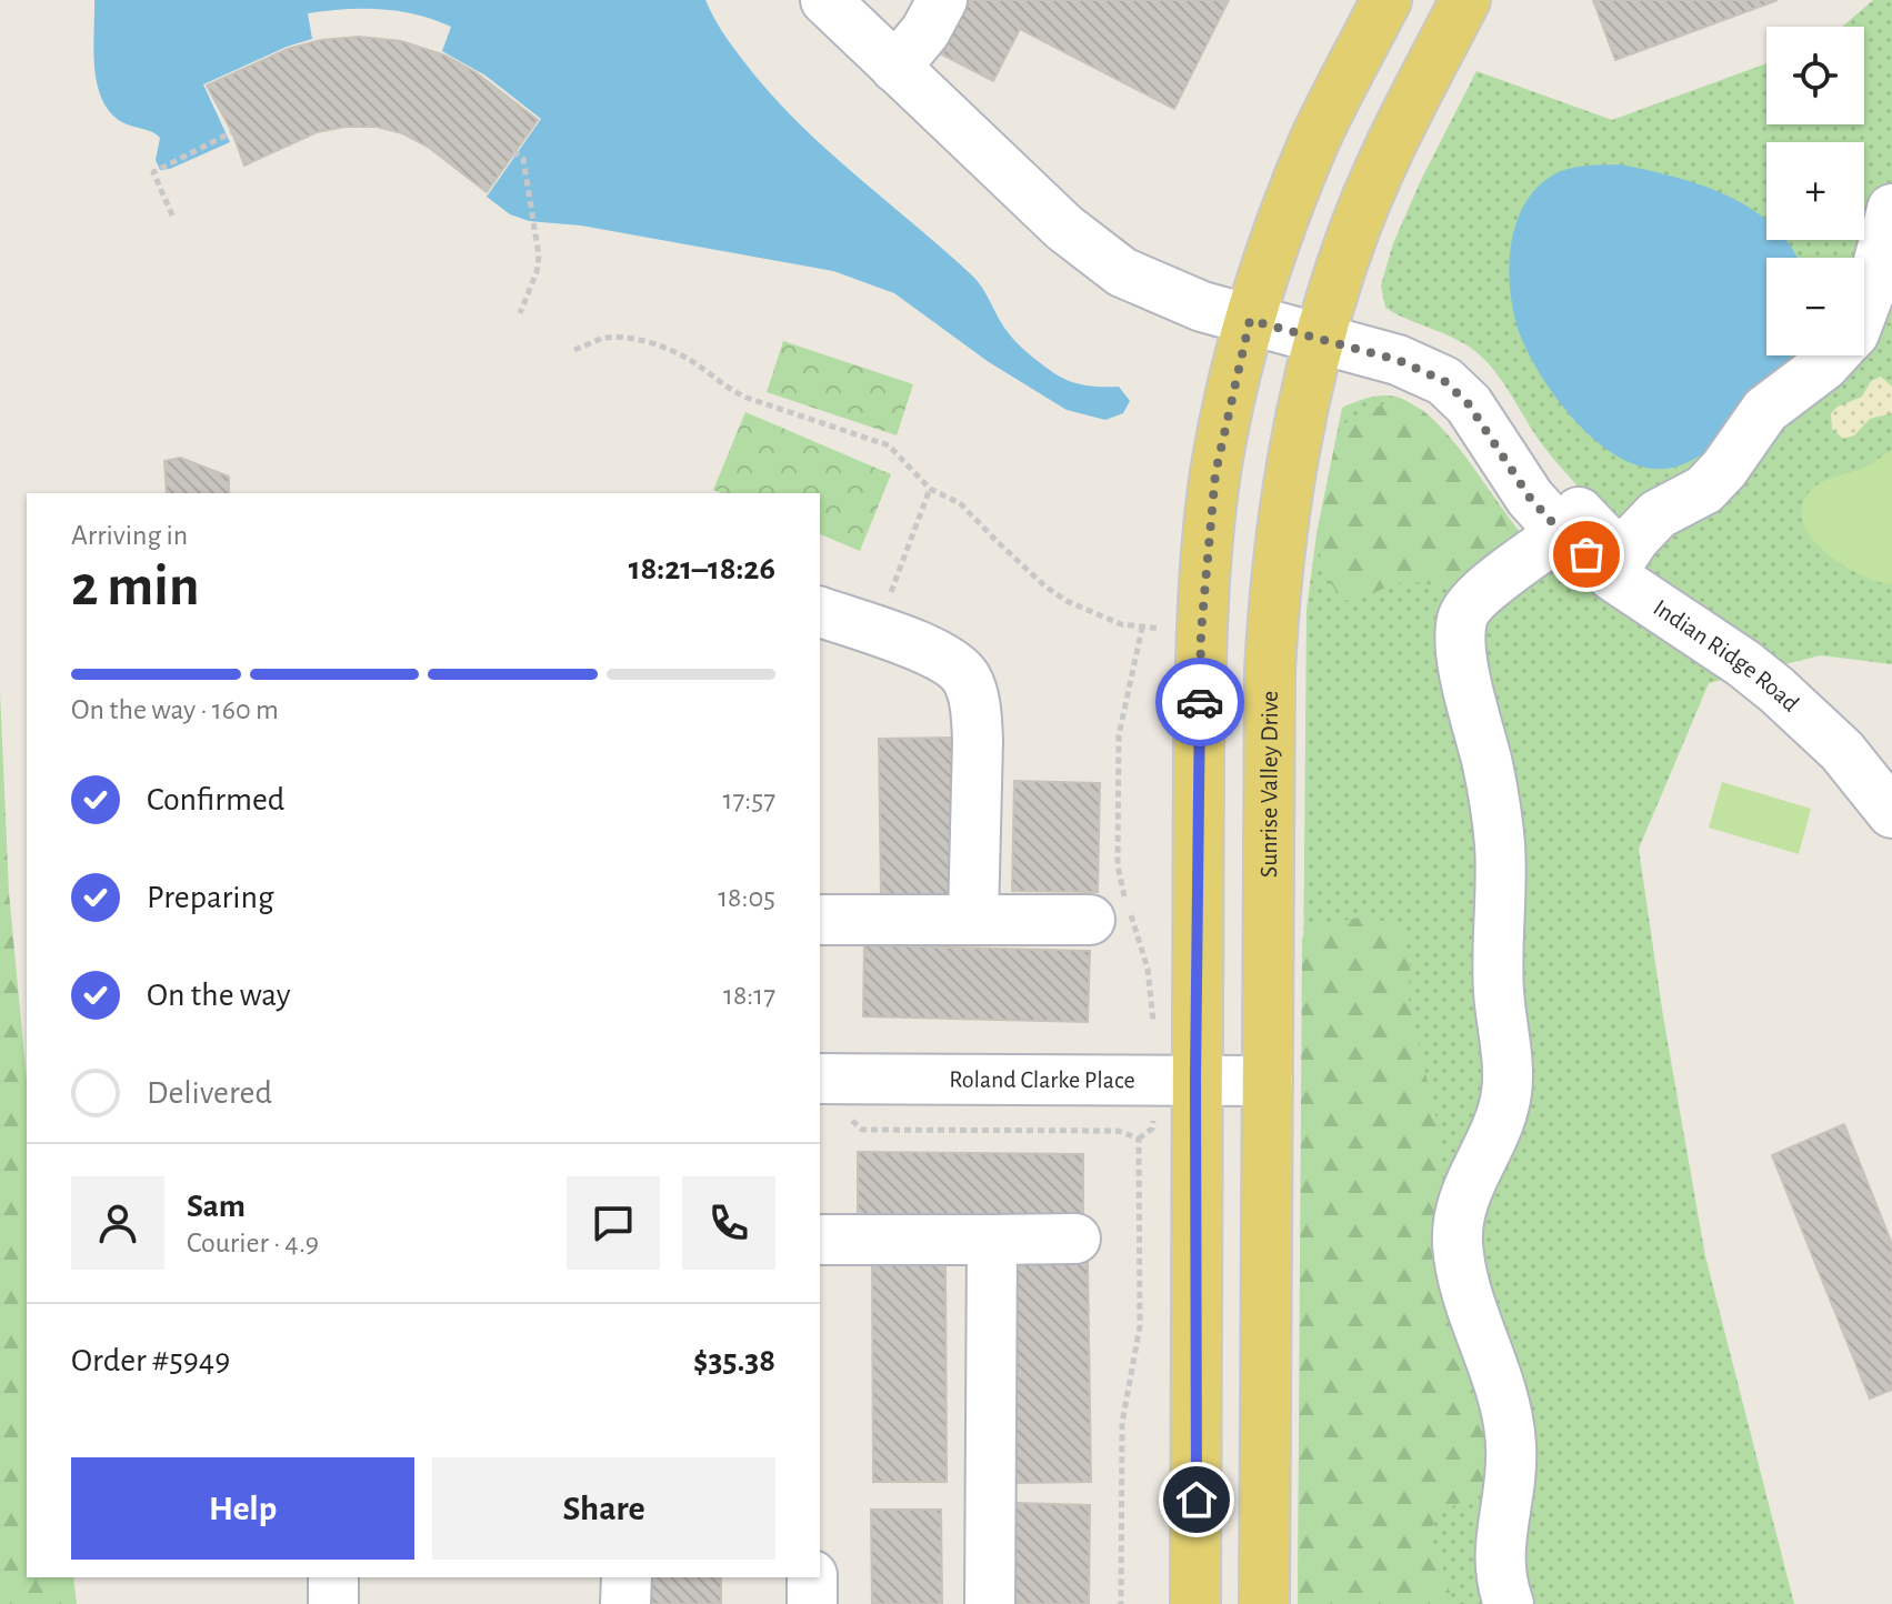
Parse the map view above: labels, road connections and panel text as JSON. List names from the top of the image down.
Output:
{
  "streets": {
    "main road": ["Sunrise Valley Drive"],
    "street": ["Indian Ridge Road", "Roland Clarke Place"]
  },
  "crossings": [
    ["Indian Ridge Road", "Sunrise Valley Drive"],
    ["Sunrise Valley Drive", "Roland Clarke Place"]
  ],
  "page": {
    "map_buttons": ["+", "−"],
    "heading": ["2 min", "Arriving in", "18:21–18:26"],
    "panel": [
      "Sam",
      "Courier · 4.9",
      "Order #5949",
      "$35.38"
    ],
    "bar": "On the way · 160 m",
    "list": [
      ["Confirmed", "17:57"],
      ["Preparing", "18:05"],
      ["On the way", "18:17"],
      "Delivered"
    ],
    "buttons": ["Help", "Share"]
  }
}
